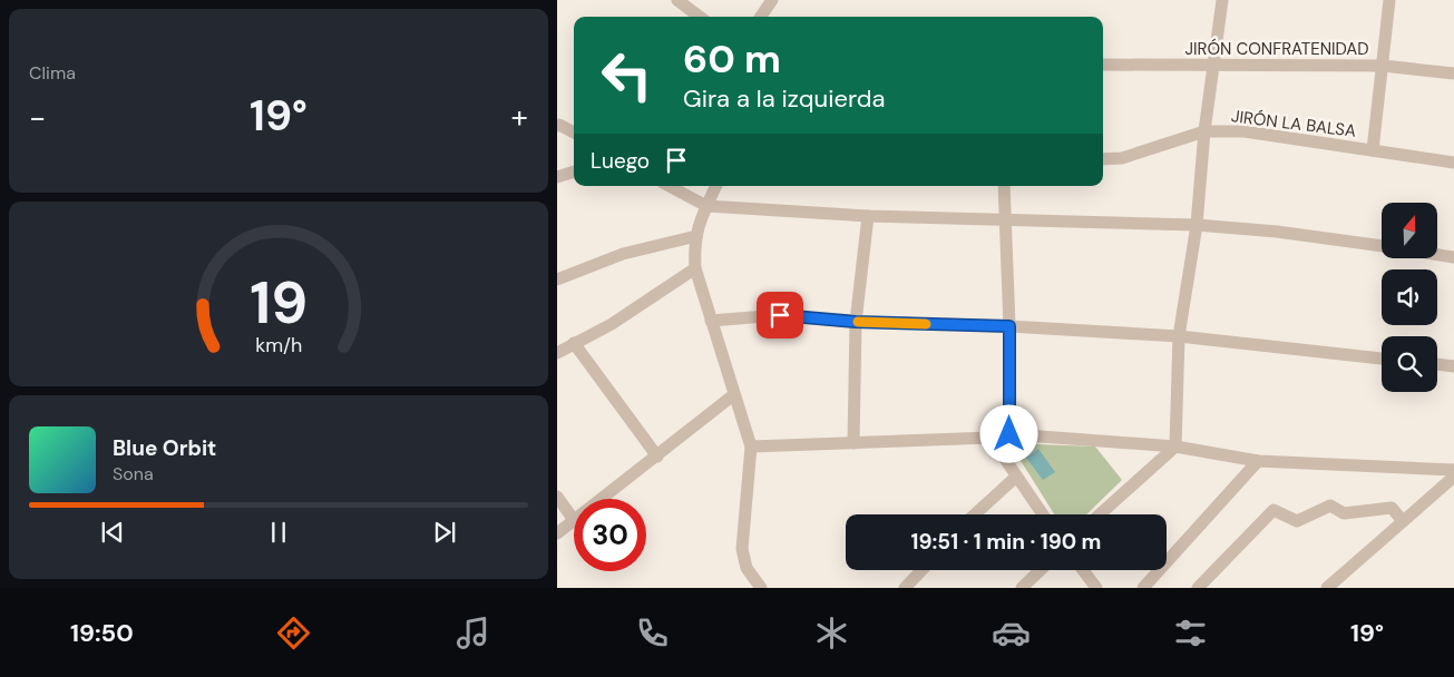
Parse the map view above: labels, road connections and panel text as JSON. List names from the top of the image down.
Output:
{
  "streets": {
    "street": ["JIRÓN CONFRATENIDAD", "JIRÓN LA BALSA"]
  },
  "north": "top",
  "page": {
    "tile": "Clima",
    "turn": ["60 m", "Gira a la izquierda"],
    "heat": ["−", "19°", "+"],
    "then": "Luego",
    "song": ["Blue Orbit", "Sona"],
    "limit": "30",
    "trip": "19:51 · 1 min · 190 m",
    "tabs": ["19:50", "19°"],
    "gauge": ["19", "km/h"]
  }
}
